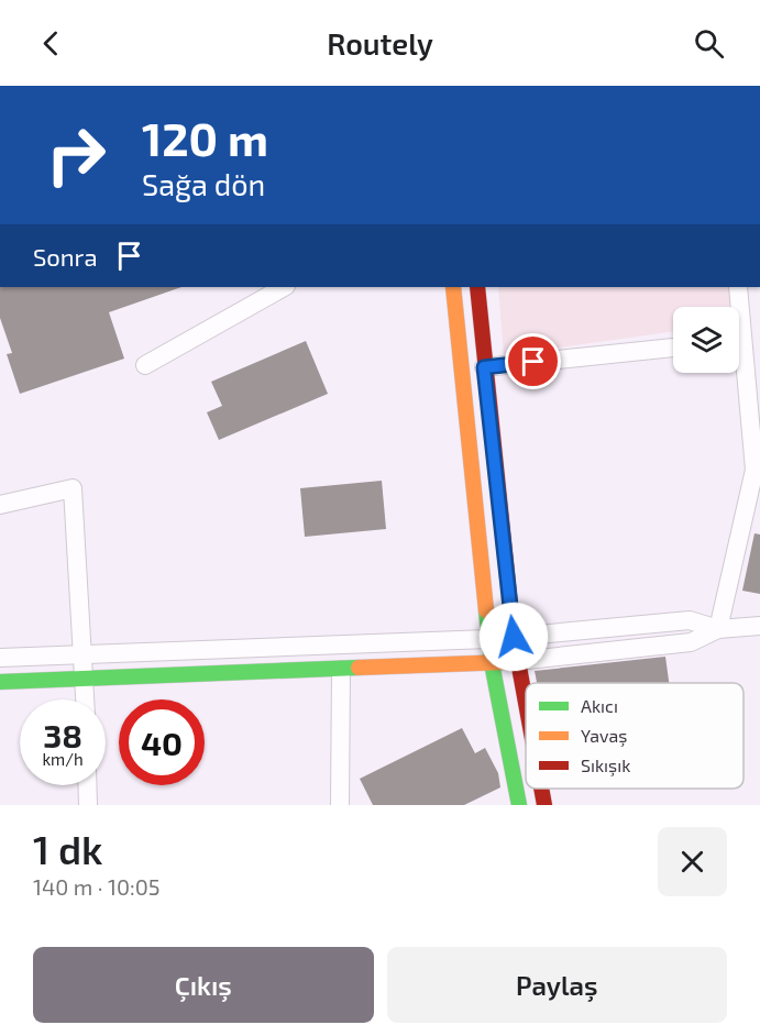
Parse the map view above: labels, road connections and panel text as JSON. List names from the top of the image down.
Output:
{
  "legend": ["Akıcı", "Yavaş", "Sıkışık"],
  "page": {
    "header": "Routely",
    "turn": ["120 m", "Sağa dön"],
    "then": "Sonra",
    "speed": "38 km/h",
    "limit": "40",
    "heading": ["1 dk", "140 m · 10:05"],
    "buttons": ["Çıkış", "Paylaş"]
  }
}
